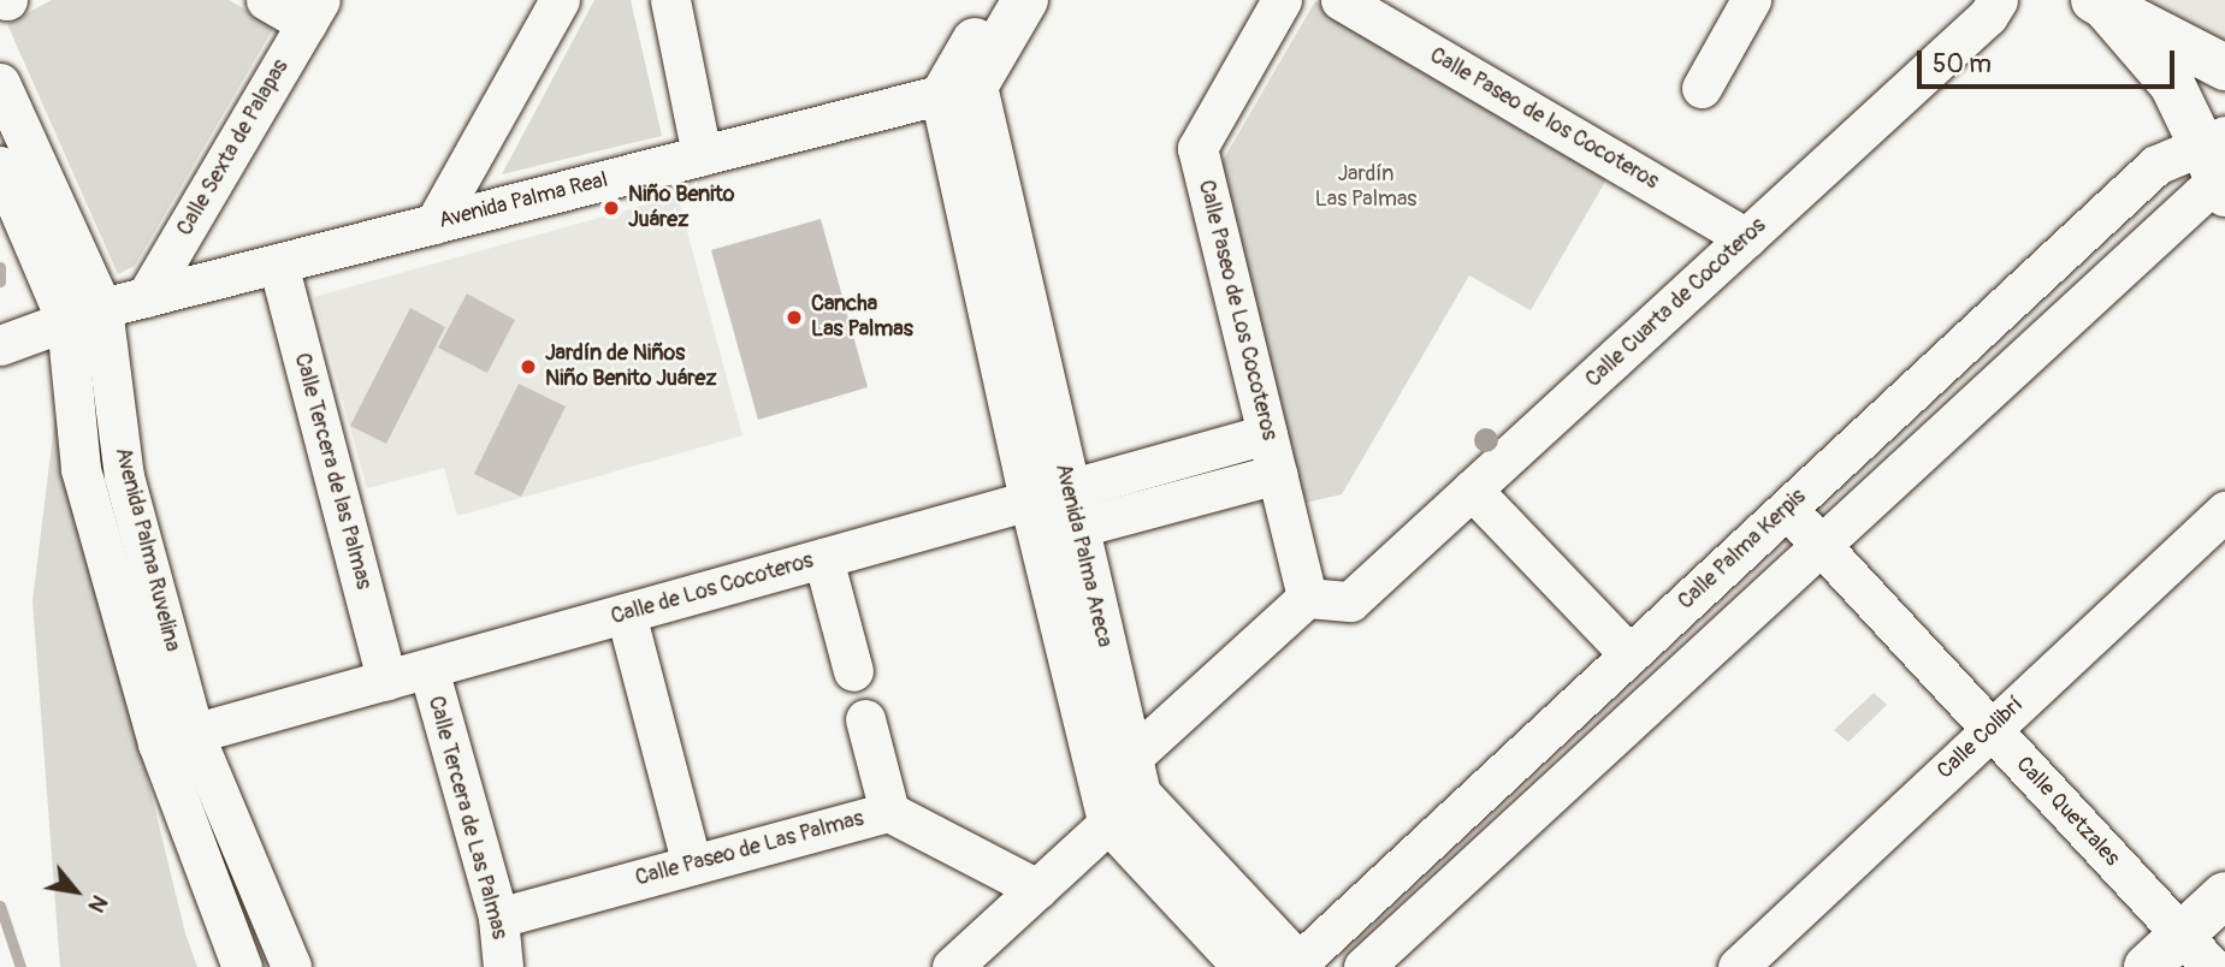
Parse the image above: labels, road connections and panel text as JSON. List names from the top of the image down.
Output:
{
  "streets": {
    "street": [
      "Calle Paseo de los Cocoteros",
      "Calle Sexta de Palapas",
      "Avenida Palma Real",
      "Calle Cuarta de Cocoteros",
      "Calle Paseo de Los Cocoteros",
      "Calle Tercera de las Palmas",
      "Avenida Palma Ruvelina",
      "Calle Palma Kerpis",
      "Avenida Palma Areca",
      "Calle de Los Cocoteros",
      "Calle Colibrí",
      "Calle Quetzales",
      "Calle Tercera de Las Palmas",
      "Calle Paseo de Las Palmas"
    ]
  },
  "crossings": [
    ["Calle Paseo de los Cocoteros", "Calle Cuarta de Cocoteros"],
    ["Calle Sexta de Palapas", "Avenida Palma Real"],
    ["Avenida Palma Real", "Calle Tercera de las Palmas"],
    ["Avenida Palma Real", "Avenida Palma Ruvelina"],
    ["Avenida Palma Real", "Avenida Palma Areca"],
    ["Calle Cuarta de Cocoteros", "Calle Paseo de Los Cocoteros"],
    ["Calle Paseo de Los Cocoteros", "Calle de Los Cocoteros"],
    ["Calle Tercera de las Palmas", "Calle de Los Cocoteros"],
    ["Avenida Palma Ruvelina", "Calle de Los Cocoteros"],
    ["Calle Palma Kerpis", "Avenida Palma Areca"],
    ["Calle Palma Kerpis", "Calle Quetzales"],
    ["Avenida Palma Areca", "Calle de Los Cocoteros"],
    ["Calle de Los Cocoteros", "Calle Tercera de Las Palmas"],
    ["Calle Colibrí", "Calle Quetzales"],
    ["Calle Tercera de Las Palmas", "Calle Paseo de Las Palmas"]
  ],
  "parks": ["Jardín Las Palmas"],
  "places": ["Niño Benito Juárez", "Cancha Las Palmas", "Jardín de Niños Niño Benito Juárez"],
  "scale_bar": "50 m",
  "north": "bottom right"
}
